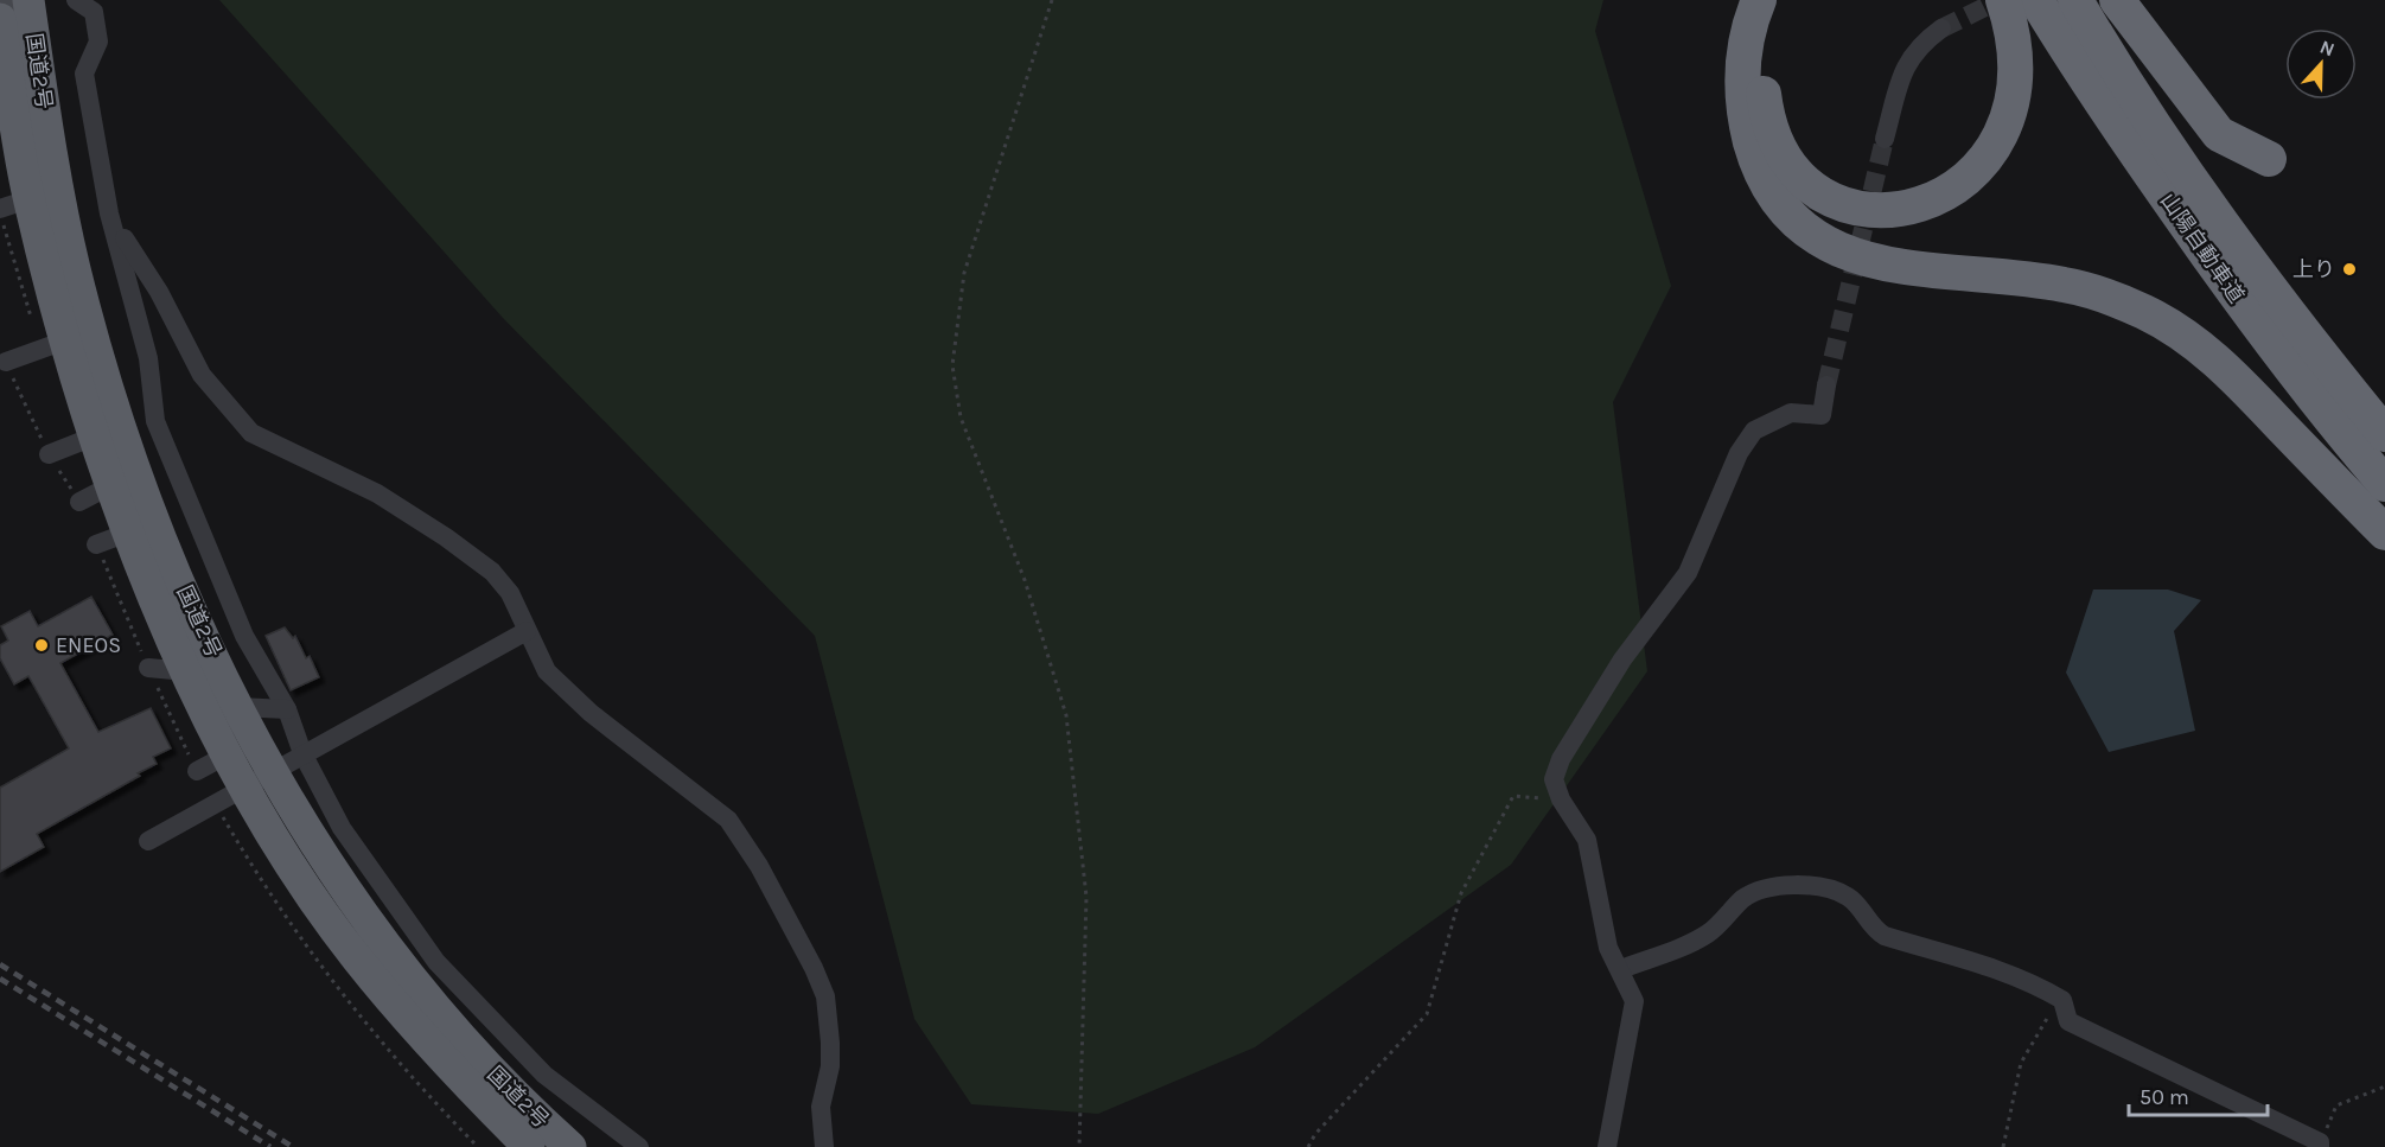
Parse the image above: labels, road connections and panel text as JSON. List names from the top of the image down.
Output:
{
  "streets": {
    "highway": ["国道2号", "山陽自動車道"]
  },
  "places": ["上り", "ENEOS"],
  "scale_bar": "50 m",
  "north": "top"
}
